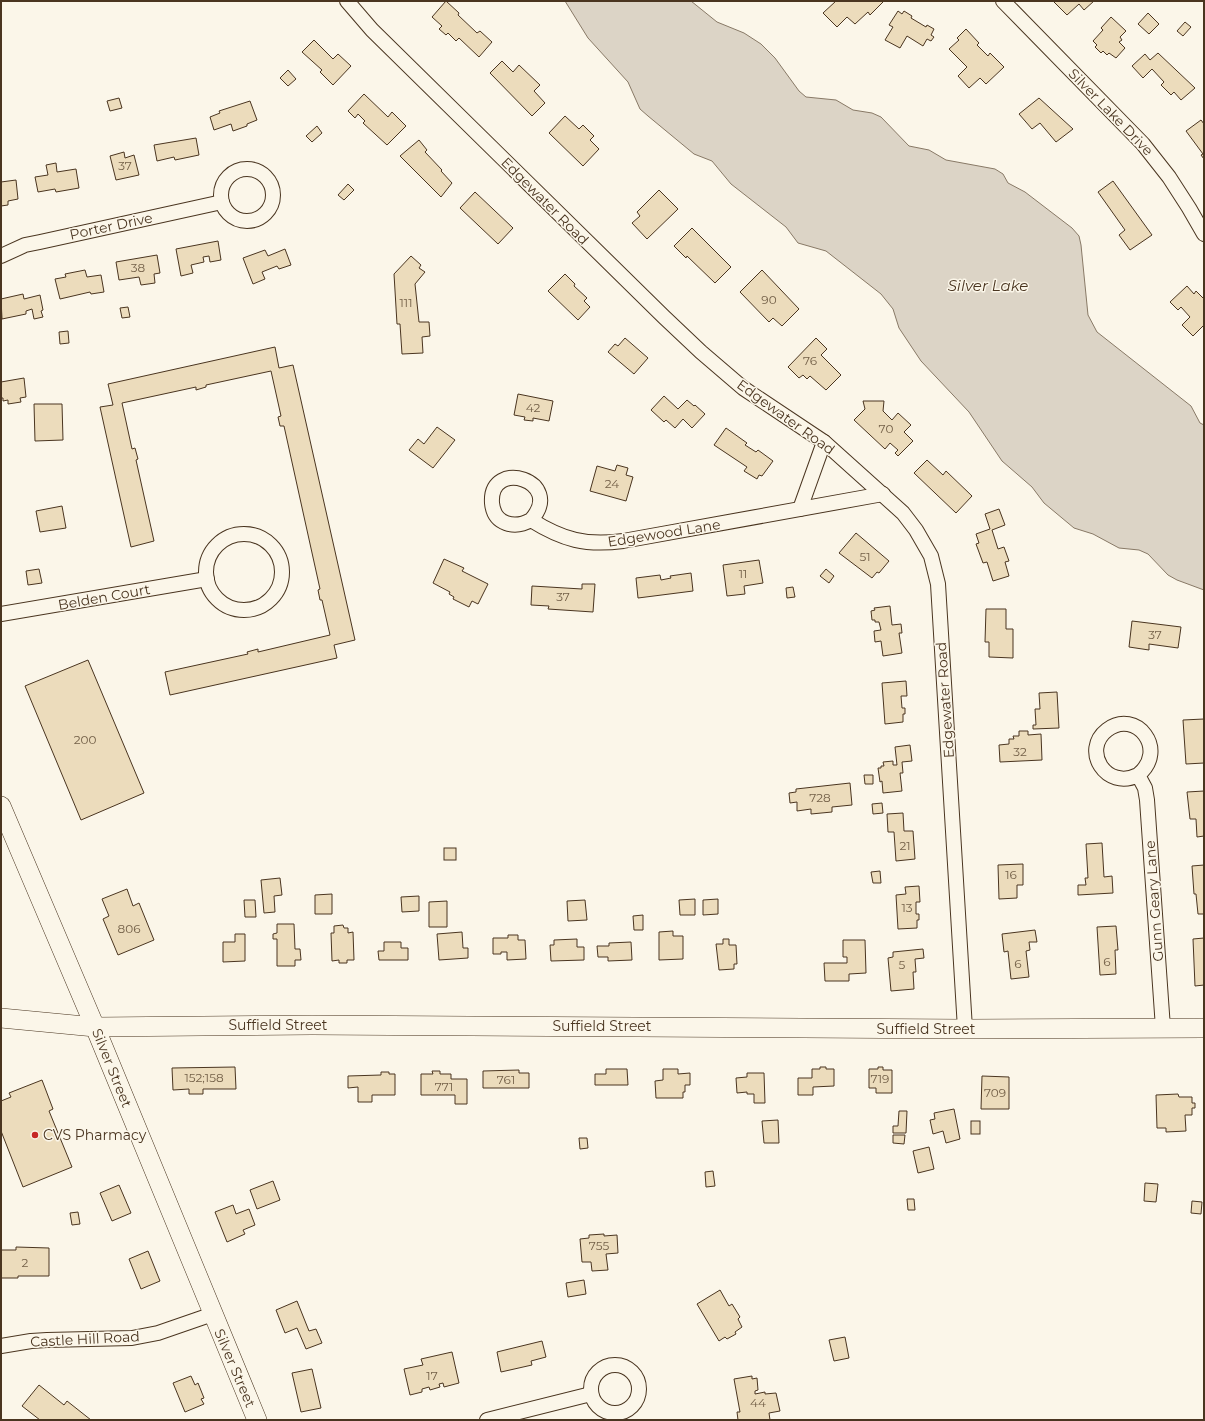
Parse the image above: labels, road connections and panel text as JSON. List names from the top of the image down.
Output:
{
  "streets": {
    "main road": ["Suffield Street", "Silver Street"],
    "street": [
      "Silver Lake Drive",
      "Edgewater Road",
      "Porter Drive",
      "Edgewood Lane",
      "Belden Court",
      "Gunn Geary Lane",
      "Castle Hill Road"
    ]
  },
  "crossings": [
    ["Edgewater Road", "Edgewood Lane"],
    ["Edgewater Road", "Suffield Street"],
    ["Gunn Geary Lane", "Suffield Street"],
    ["Suffield Street", "Silver Street"],
    ["Silver Street", "Castle Hill Road"]
  ],
  "water": ["Silver Lake"],
  "places": ["CVS Pharmacy"],
  "house_numbers": [
    "37",
    "38",
    "90",
    "111",
    "76",
    "42",
    "70",
    "24",
    "51",
    "11",
    "37",
    "37",
    "200",
    "32",
    "728",
    "21",
    "16",
    "13",
    "806",
    "6",
    "6",
    "5",
    "152;158",
    "719",
    "761",
    "771",
    "709",
    "755",
    "2",
    "17",
    "44"
  ]
}
